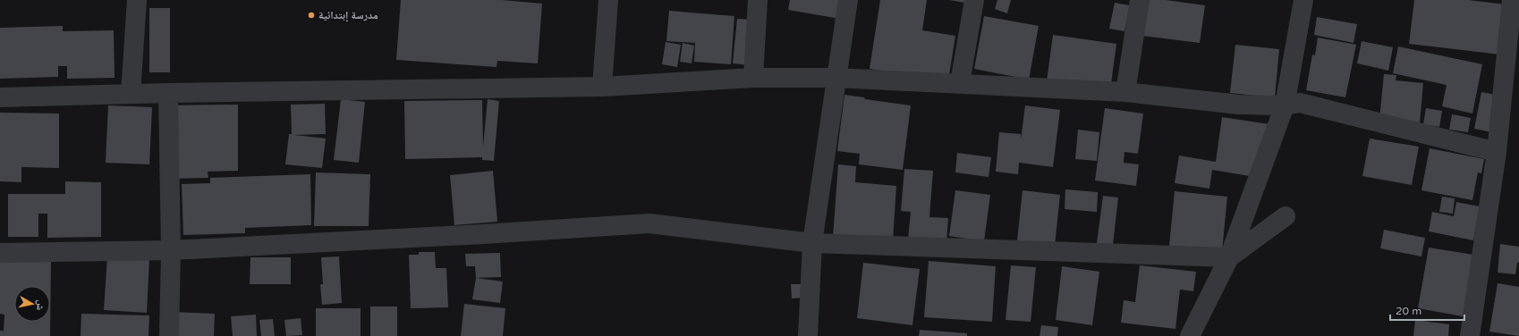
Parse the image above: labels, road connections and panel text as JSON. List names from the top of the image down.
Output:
{
  "places": ["مدرسة إبتدائية"],
  "scale_bar": "20 m",
  "north": "right"
}
